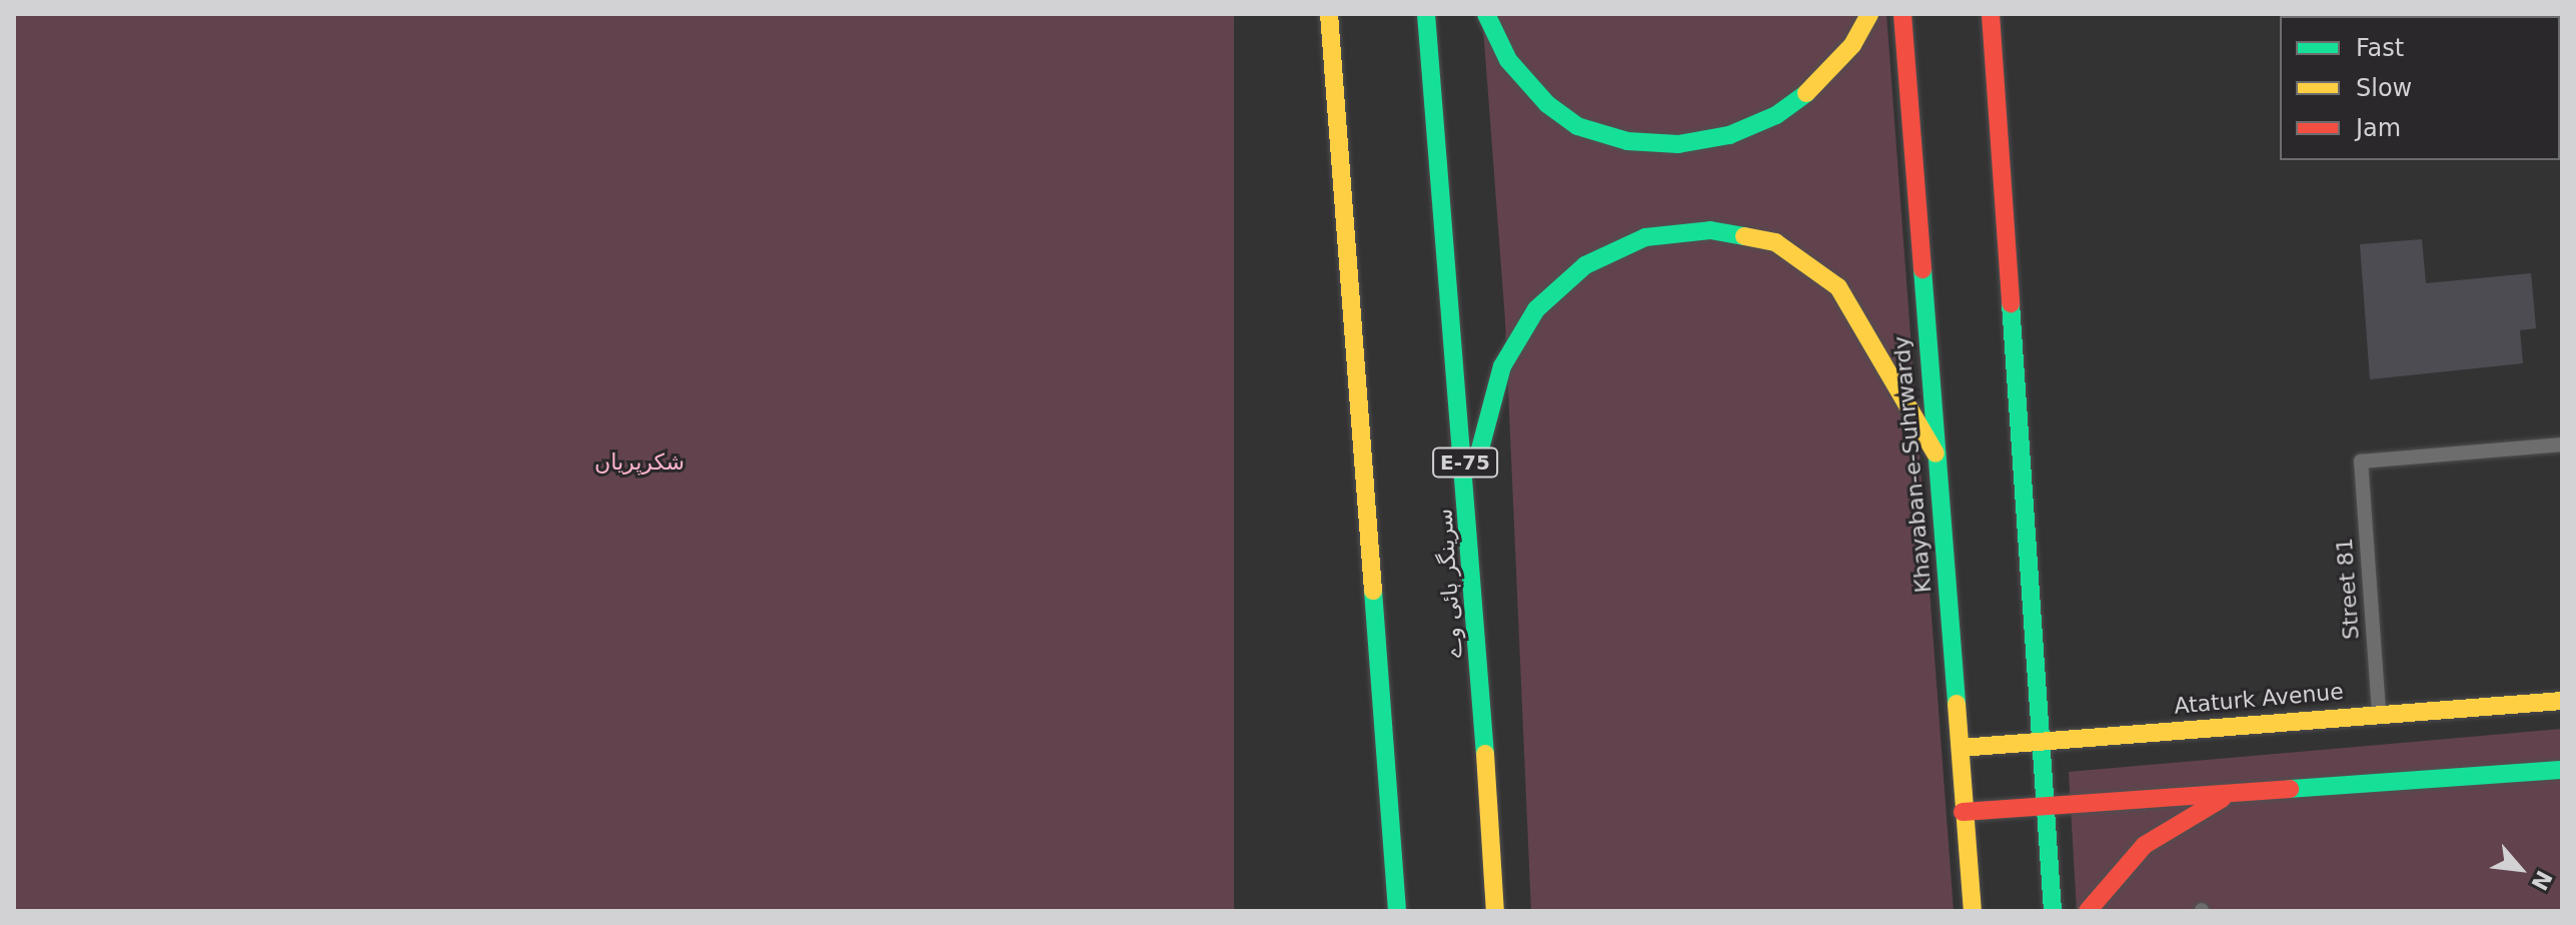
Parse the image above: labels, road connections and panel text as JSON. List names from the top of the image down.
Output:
{
  "streets": {
    "main road": [
      "E-75",
      "Khayaban-e-Suhrwardy",
      "سرینگر ہائی وے",
      "Ataturk Avenue"
    ],
    "lane": ["Street 81"]
  },
  "crossings": [
    ["Khayaban-e-Suhrwardy", "Ataturk Avenue"],
    ["Street 81", "Ataturk Avenue"]
  ],
  "parks": ["شکرپریاں"],
  "legend": ["Fast", "Slow", "Jam"],
  "north": "bottom right"
}
